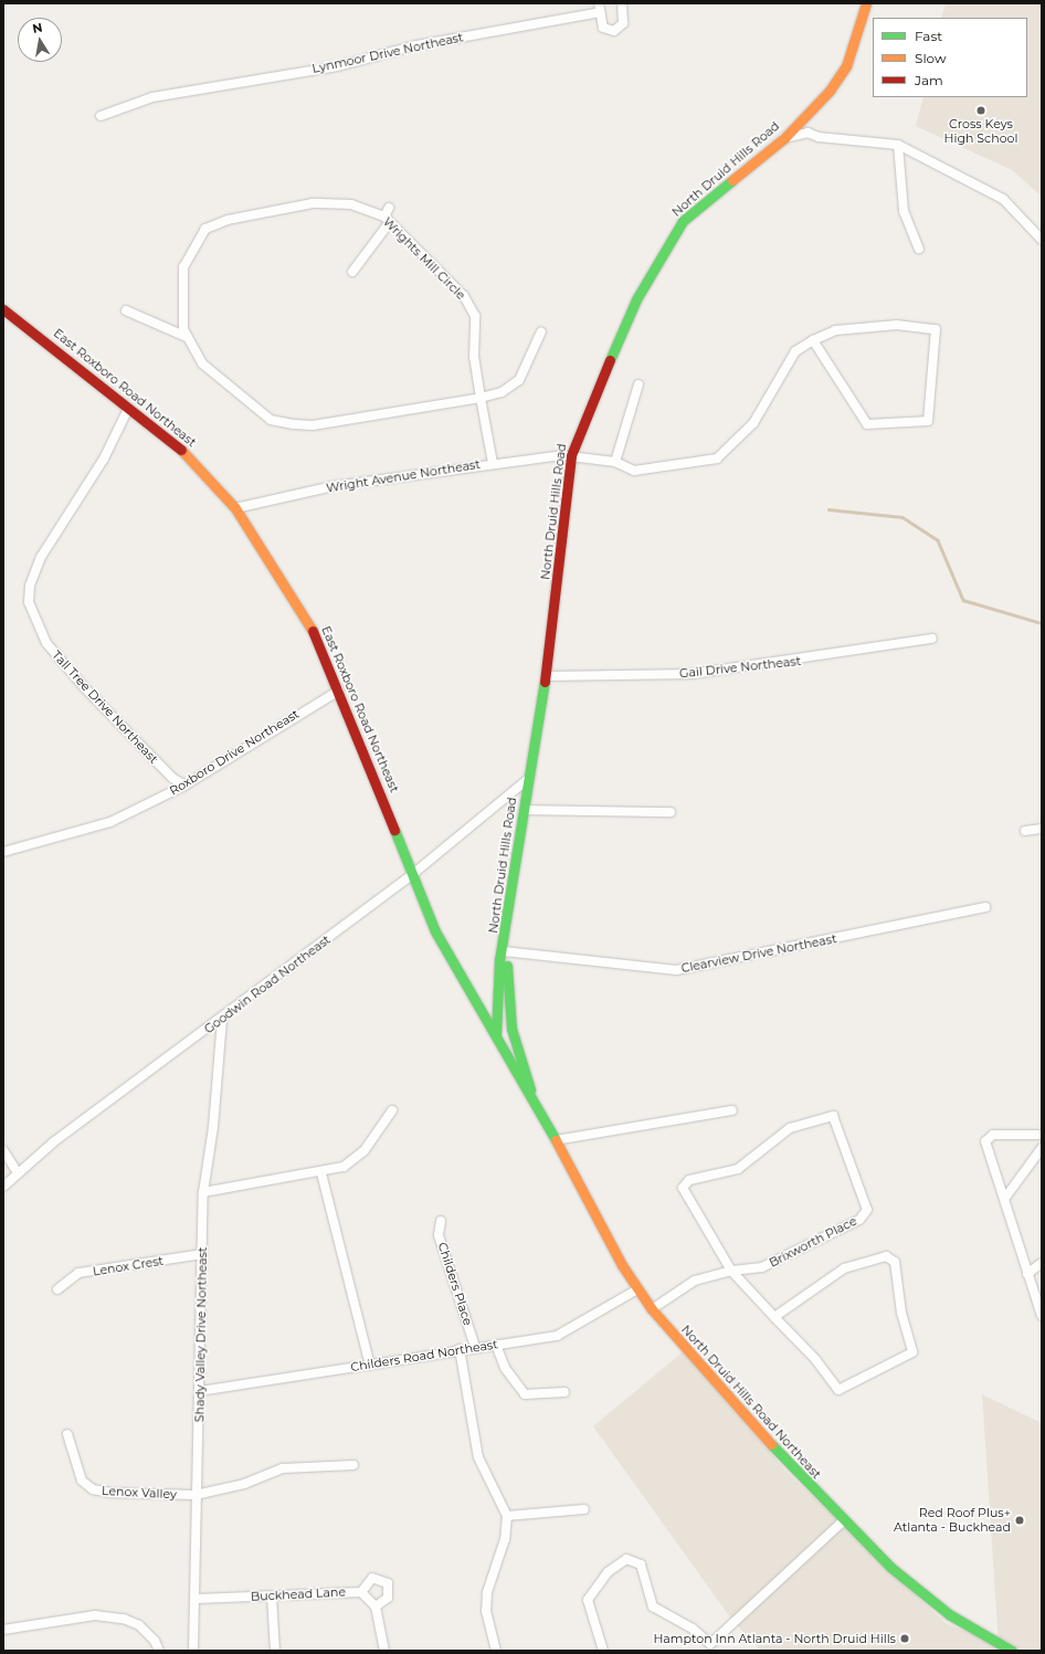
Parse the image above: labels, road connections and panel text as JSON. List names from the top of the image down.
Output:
{
  "streets": {
    "main road": ["North Druid Hills Road", "East Roxboro Road Northeast", "North Druid Hills Road Northeast"],
    "street": [
      "Lynmoor Drive Northeast",
      "Wrights Mill Circle",
      "Wright Avenue Northeast",
      "Gail Drive Northeast",
      "Tall Tree Drive Northeast",
      "Roxboro Drive Northeast",
      "Clearview Drive Northeast",
      "Goodwin Road Northeast",
      "Brixworth Place",
      "Lenox Crest",
      "Childers Place",
      "Shady Valley Drive Northeast",
      "Childers Road Northeast",
      "Lenox Valley",
      "Buckhead Lane"
    ]
  },
  "crossings": [
    ["North Druid Hills Road", "East Roxboro Road Northeast"],
    ["North Druid Hills Road", "Wright Avenue Northeast"],
    ["North Druid Hills Road", "Gail Drive Northeast"],
    ["North Druid Hills Road", "Clearview Drive Northeast"],
    ["North Druid Hills Road", "Goodwin Road Northeast"],
    ["North Druid Hills Road", "North Druid Hills Road Northeast"],
    ["Wrights Mill Circle", "Wright Avenue Northeast"],
    ["East Roxboro Road Northeast", "Wright Avenue Northeast"],
    ["East Roxboro Road Northeast", "Tall Tree Drive Northeast"],
    ["East Roxboro Road Northeast", "Roxboro Drive Northeast"],
    ["East Roxboro Road Northeast", "Goodwin Road Northeast"],
    ["East Roxboro Road Northeast", "North Druid Hills Road Northeast"],
    ["Tall Tree Drive Northeast", "Roxboro Drive Northeast"],
    ["Clearview Drive Northeast", "North Druid Hills Road Northeast"],
    ["Goodwin Road Northeast", "Shady Valley Drive Northeast"],
    ["Brixworth Place", "North Druid Hills Road Northeast"],
    ["Lenox Crest", "Shady Valley Drive Northeast"],
    ["Childers Place", "Childers Road Northeast"],
    ["Shady Valley Drive Northeast", "Childers Road Northeast"],
    ["Shady Valley Drive Northeast", "Lenox Valley"],
    ["Shady Valley Drive Northeast", "Buckhead Lane"],
    ["Childers Road Northeast", "North Druid Hills Road Northeast"]
  ],
  "places": ["Cross Keys High School", "Red Roof Plus+ Atlanta - Buckhead", "Hampton Inn Atlanta - North Druid Hills"],
  "legend": ["Fast", "Slow", "Jam"],
  "north": "top"
}
